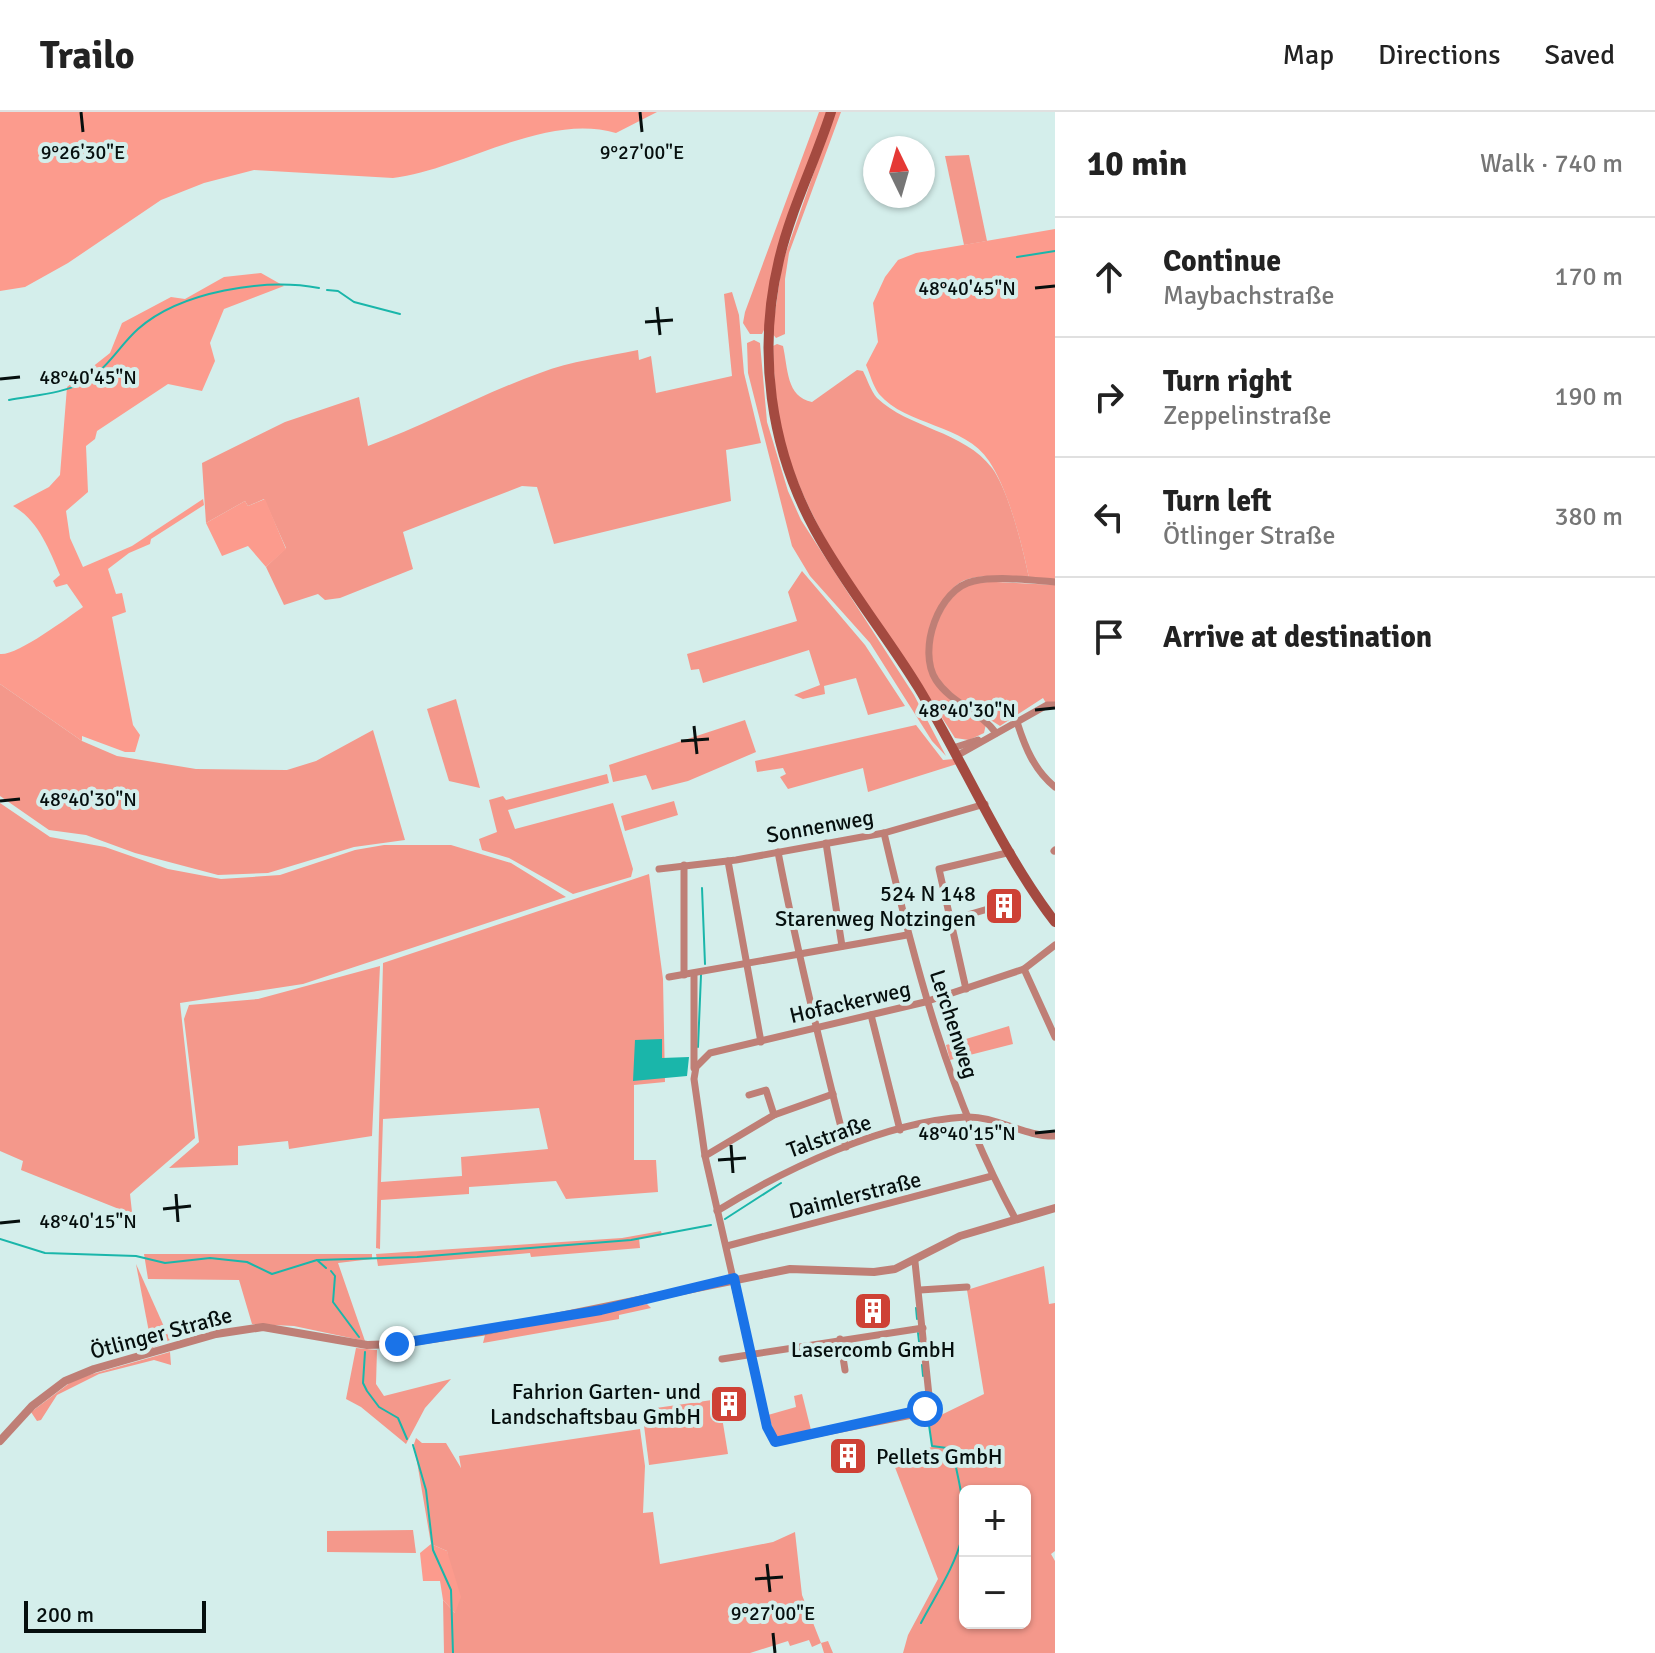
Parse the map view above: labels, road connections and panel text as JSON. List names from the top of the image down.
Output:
{
  "streets": {
    "street": [
      "Sonnenweg",
      "Hofackerweg",
      "Lerchenweg",
      "Talstraße",
      "Daimlerstraße",
      "Ötlinger Straße"
    ]
  },
  "crossings": [
    ["Sonnenweg", "Lerchenweg"],
    ["Hofackerweg", "Lerchenweg"],
    ["Lerchenweg", "Talstraße"],
    ["Lerchenweg", "Daimlerstraße"],
    ["Lerchenweg", "Ötlinger Straße"]
  ],
  "places": {
    "building": [
      "524 N 148 Starenweg Notzingen",
      "Lasercomb GmbH",
      "Fahrion Garten- und Landschaftsbau GmbH",
      "Pellets GmbH"
    ]
  },
  "scale_bar": "200 m",
  "north": "top",
  "page": {
    "header": "Trailo",
    "nav": ["Map", "Directions", "Saved"],
    "heading": ["10 min", "Walk · 740 m"],
    "list": [
      ["Continue", "Maybachstraße", "170 m"],
      ["Turn right", "Zeppelinstraße", "190 m"],
      ["Turn left", "Ötlinger Straße", "380 m"],
      "Arrive at destination"
    ],
    "map_buttons": ["+", "−"],
    "scale": "200 m"
  },
  "coordinates": [
    "9°26'30\"E",
    "9°27'00\"E",
    "48°40'45\"N",
    "48°40'30\"N",
    "48°40'15\"N"
  ]
}
